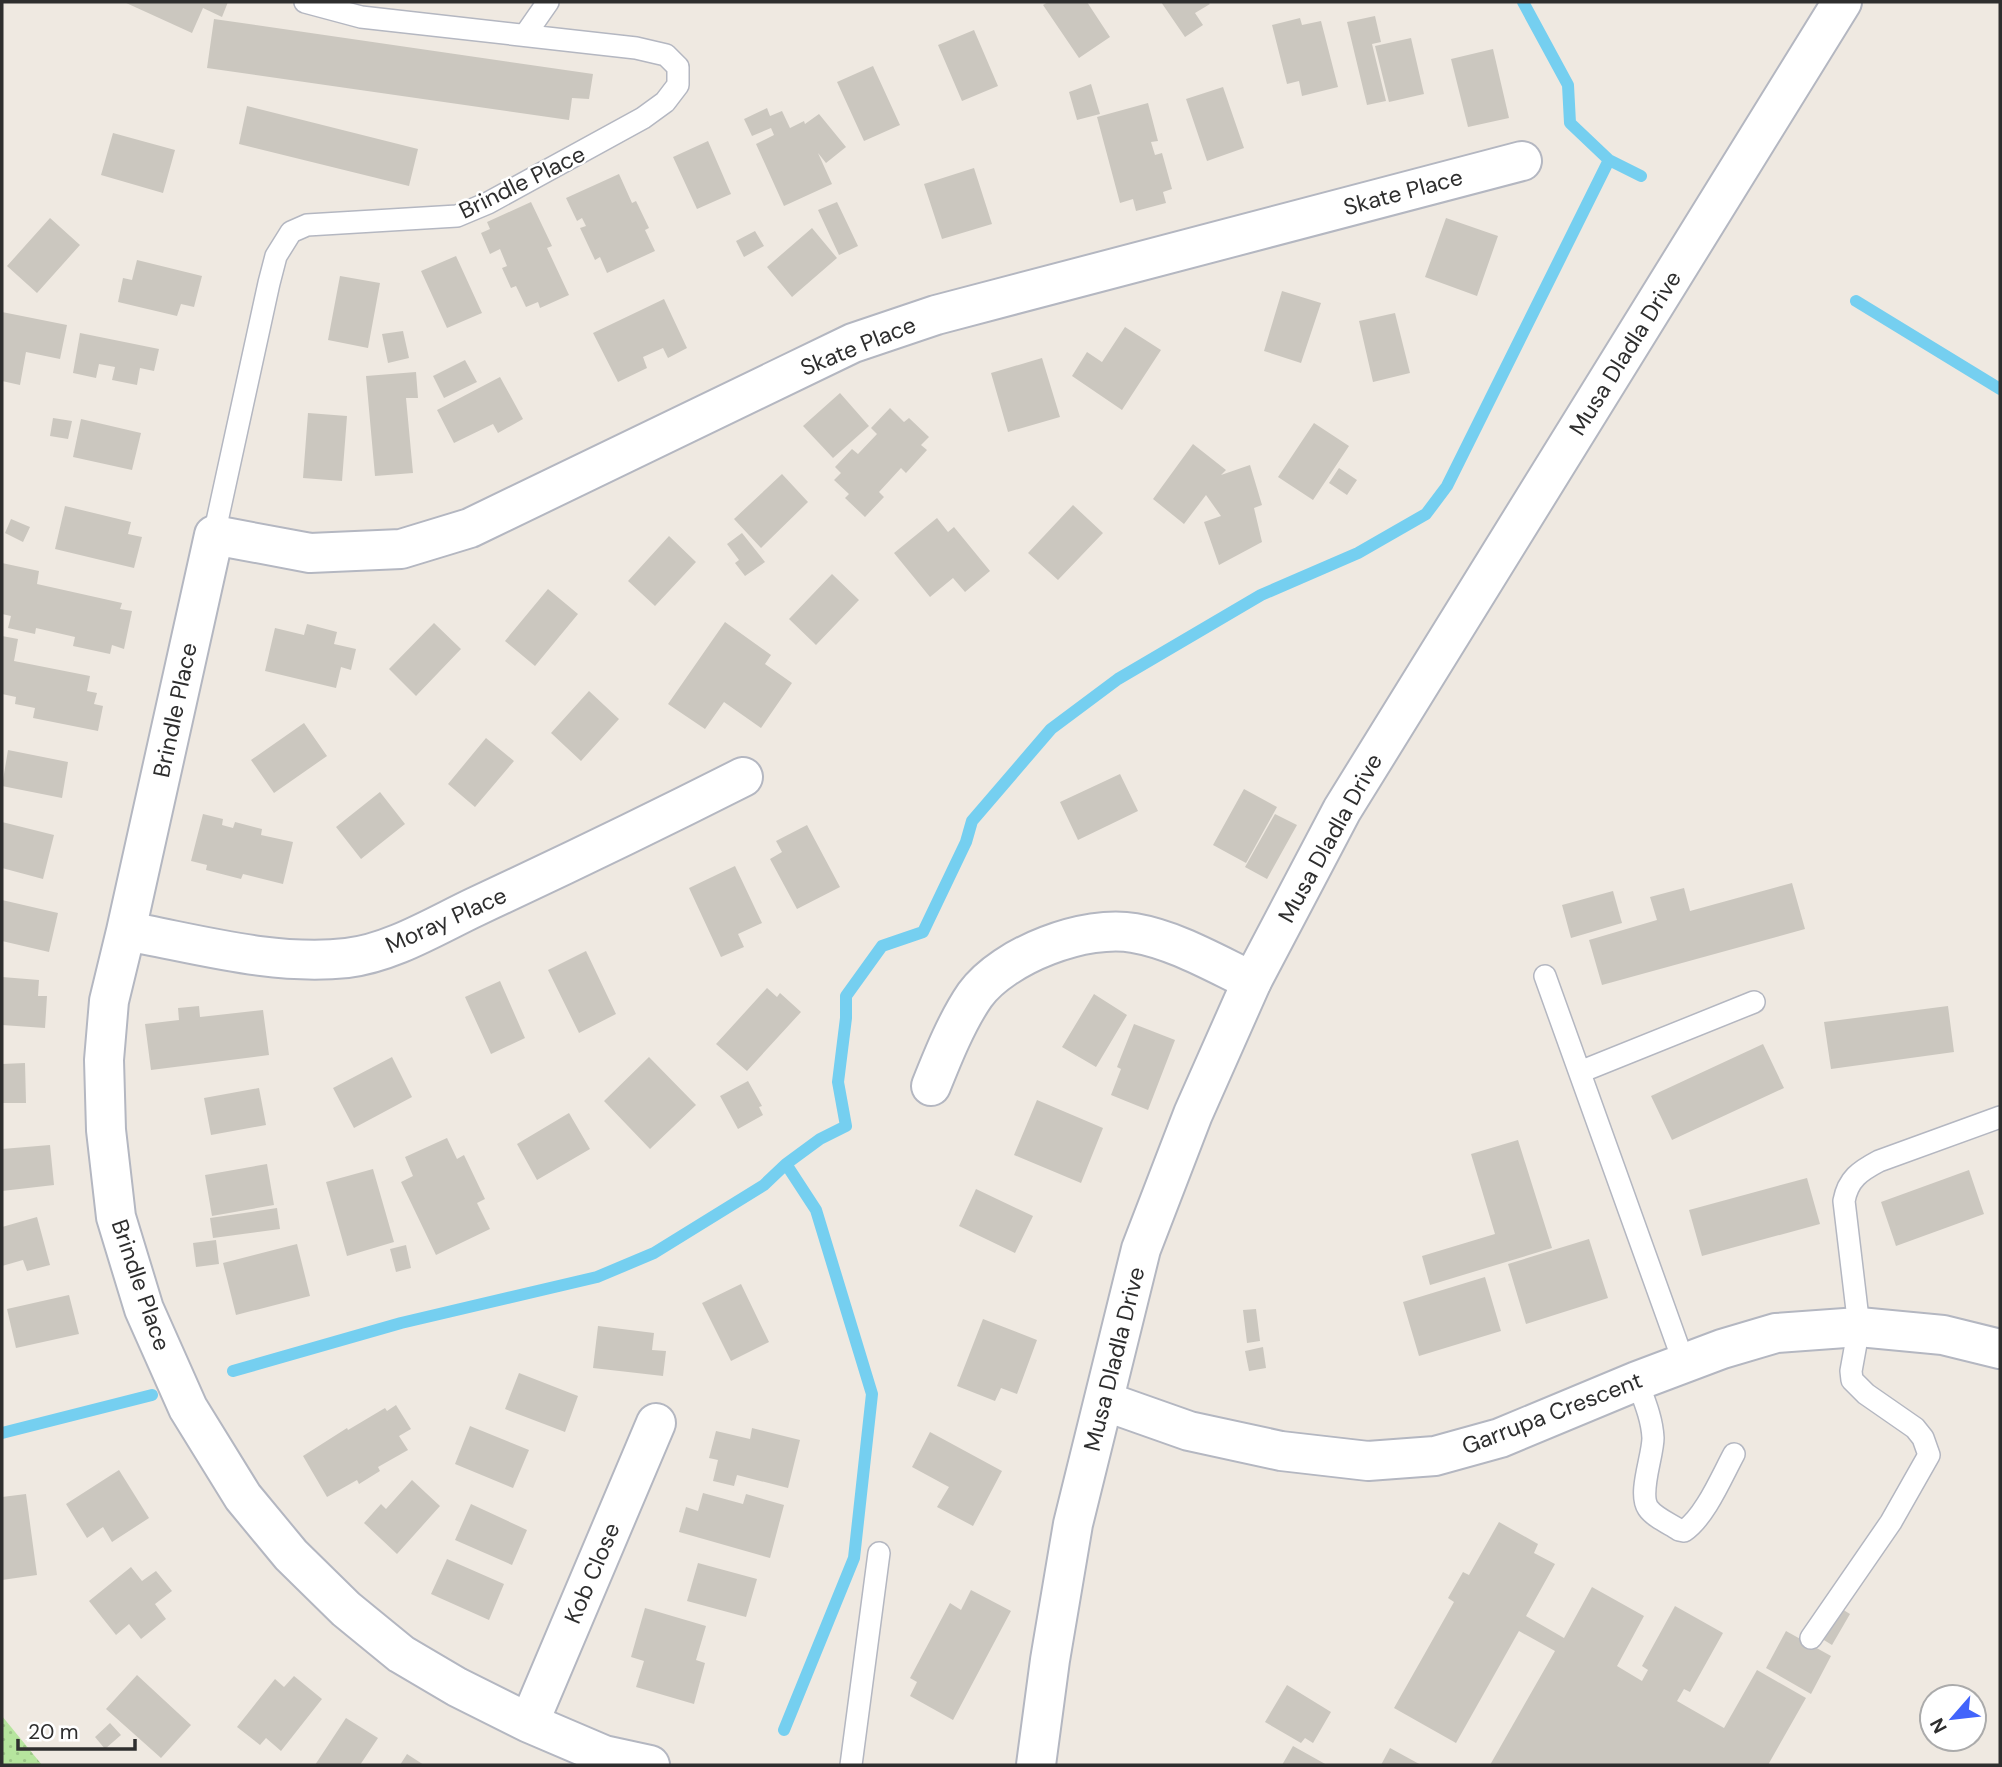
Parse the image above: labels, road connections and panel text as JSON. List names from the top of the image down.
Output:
{
  "streets": {
    "street": [
      "Brindle Place",
      "Skate Place",
      "Musa Dladla Drive",
      "Moray Place",
      "Garrupa Crescent",
      "Kob Close"
    ]
  },
  "crossings": [
    ["Brindle Place", "Skate Place"],
    ["Brindle Place", "Moray Place"],
    ["Brindle Place", "Kob Close"],
    ["Musa Dladla Drive", "Garrupa Crescent"]
  ],
  "scale_bar": "20 m",
  "north": "bottom left"
}
